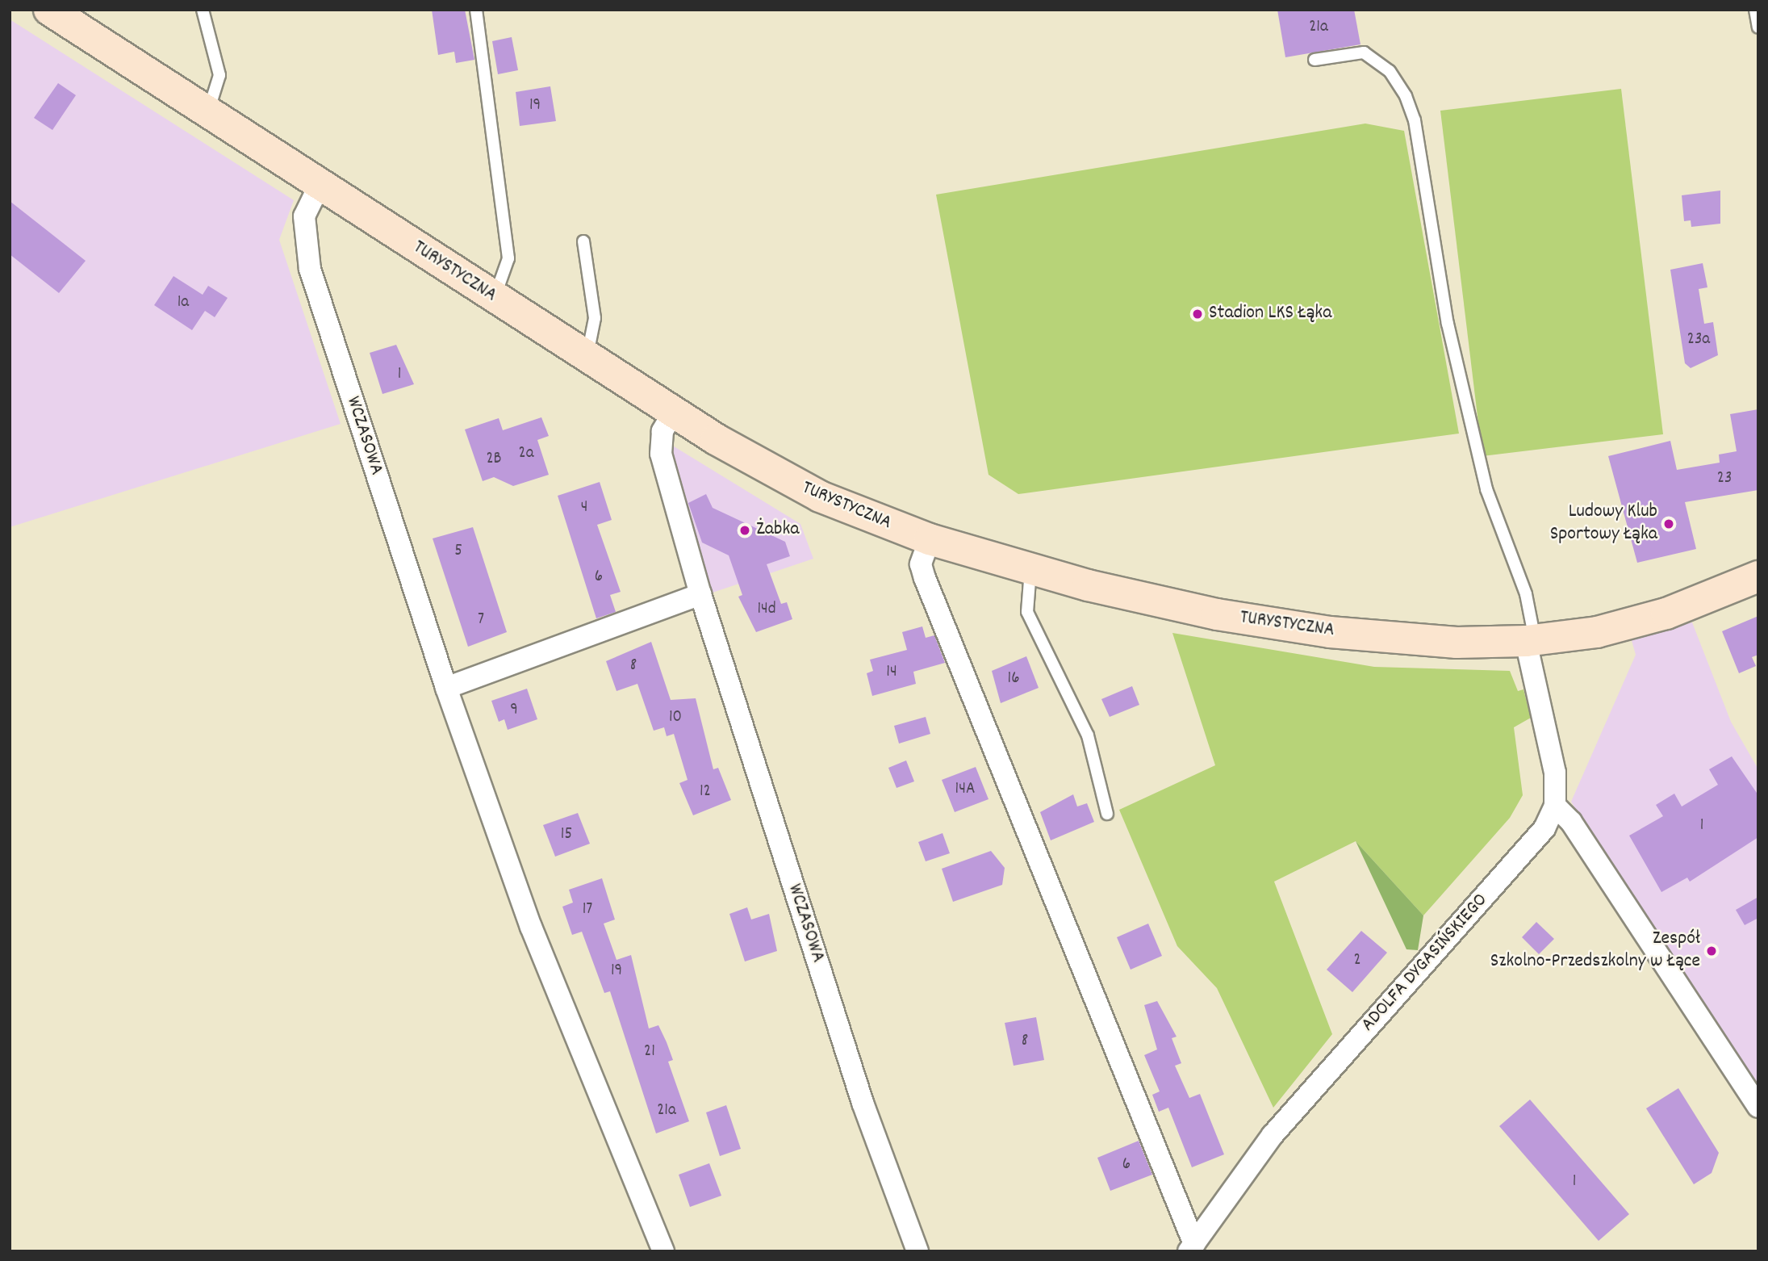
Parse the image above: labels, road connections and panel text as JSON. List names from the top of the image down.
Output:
{
  "streets": {
    "main road": ["TURYSTYCZNA"],
    "street": ["WCZASOWA", "ADOLFA DYGASIŃSKIEGO"]
  },
  "crossings": [
    ["TURYSTYCZNA", "WCZASOWA"],
    ["TURYSTYCZNA", "ADOLFA DYGASIŃSKIEGO"]
  ],
  "places": [
    "Stadion LKS Łąka",
    "Ludowy Klub Sportowy Łąka",
    "Żabka",
    "Zespół Szkolno-Przedszkolny w Łące"
  ],
  "house_numbers": [
    "21a",
    "19",
    "1a",
    "23a",
    "1",
    "2a",
    "2B",
    "23",
    "4",
    "5",
    "6",
    "14d",
    "7",
    "8",
    "14",
    "16",
    "9",
    "10",
    "14A",
    "12",
    "1",
    "15",
    "17",
    "2",
    "19",
    "8",
    "21",
    "21a",
    "6",
    "1"
  ]
}
